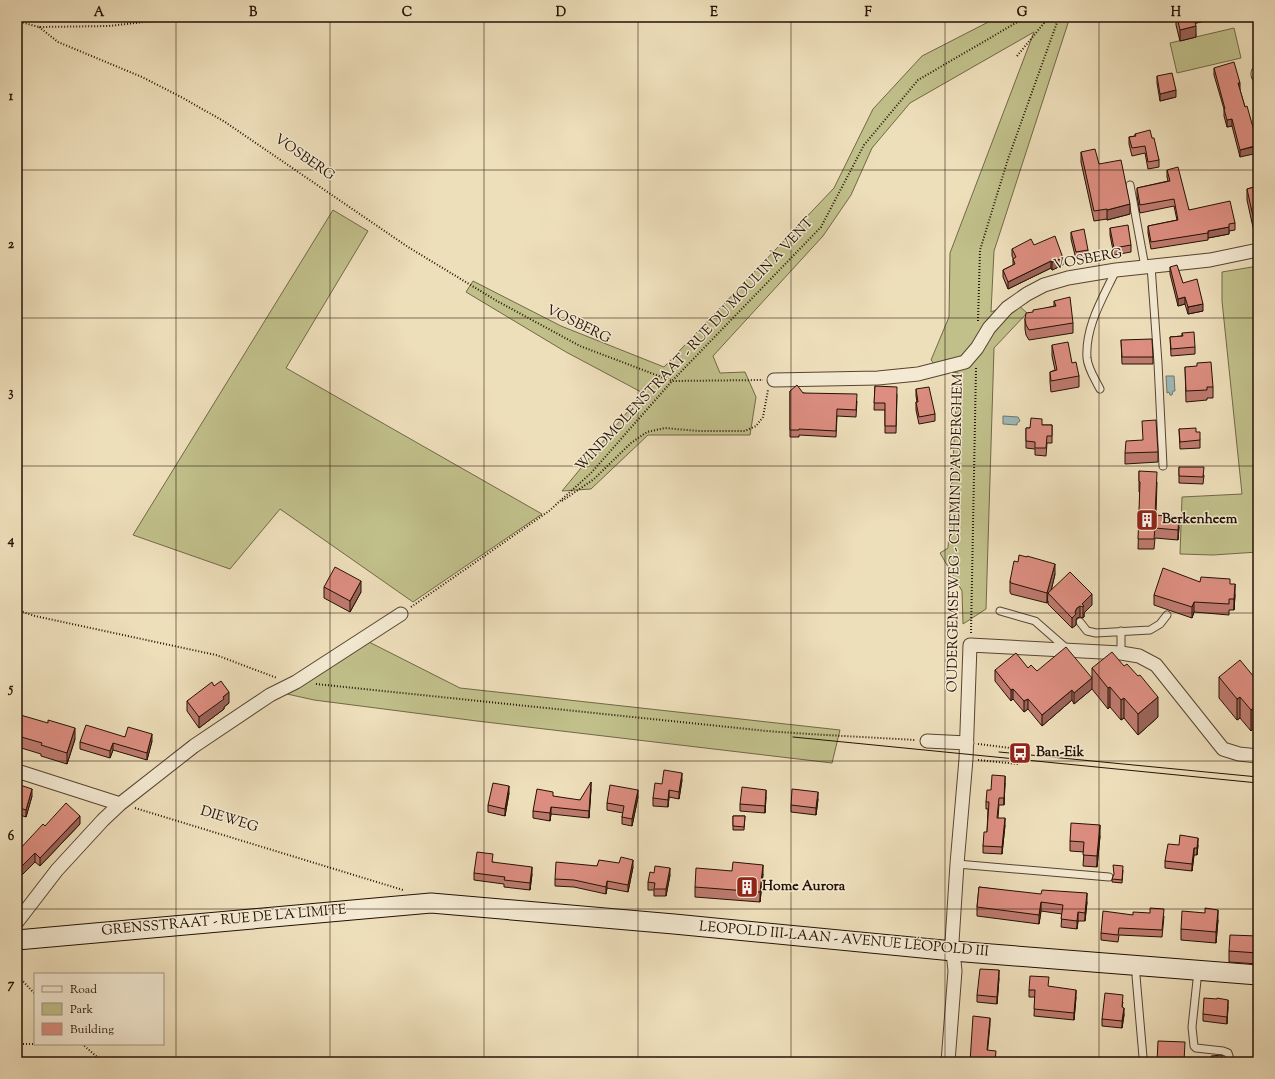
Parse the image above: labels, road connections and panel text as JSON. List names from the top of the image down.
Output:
{
  "streets": {
    "street": [
      "VOSBERG",
      "OUDERGEMSEWEG - CHEMIN D'AUDERGHEM",
      "GRENSSTRAAT - RUE DE LA LIMITE",
      "LEOPOLD III-LAAN - AVENUE LÉOPOLD III"
    ],
    "path": ["WINDMOLENSTRAAT - RUE DU MOULIN À VENT", "DIEWEG"]
  },
  "crossings": [
    ["VOSBERG", "WINDMOLENSTRAAT - RUE DU MOULIN À VENT"],
    ["VOSBERG", "OUDERGEMSEWEG - CHEMIN D'AUDERGHEM"],
    ["OUDERGEMSEWEG - CHEMIN D'AUDERGHEM", "LEOPOLD III-LAAN - AVENUE LÉOPOLD III"],
    ["GRENSSTRAAT - RUE DE LA LIMITE", "LEOPOLD III-LAAN - AVENUE LÉOPOLD III"]
  ],
  "places": {
    "building": ["Berkenheem", "Home Aurora"],
    "bus stop": ["Ban-Eik"]
  },
  "legend": ["Road", "Park", "Building"],
  "grid": {
    "columns": [
      "A",
      "B",
      "C",
      "D",
      "E",
      "F",
      "G",
      "H"
    ],
    "rows": [
      "1",
      "2",
      "3",
      "4",
      "5",
      "6",
      "7"
    ]
  }
}
